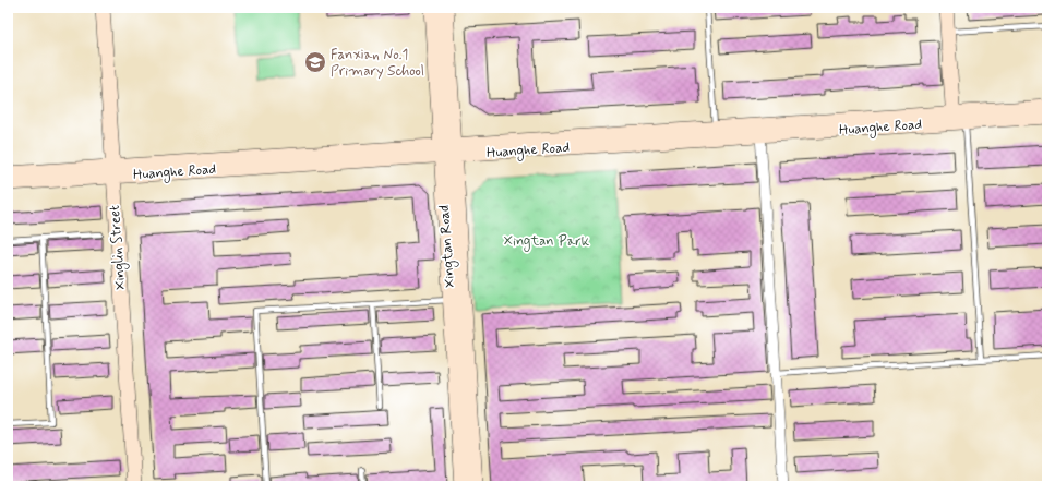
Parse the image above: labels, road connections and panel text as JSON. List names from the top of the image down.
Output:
{
  "streets": {
    "main road": ["Huanghe Road", "Xingtan Road", "Xinglin Street"]
  },
  "crossings": [
    ["Huanghe Road", "Xingtan Road"],
    ["Huanghe Road", "Xinglin Street"]
  ],
  "parks": ["Xingtan Park"],
  "places": {
    "school or university": ["Fanxian No.1 Primary School"]
  }
}
